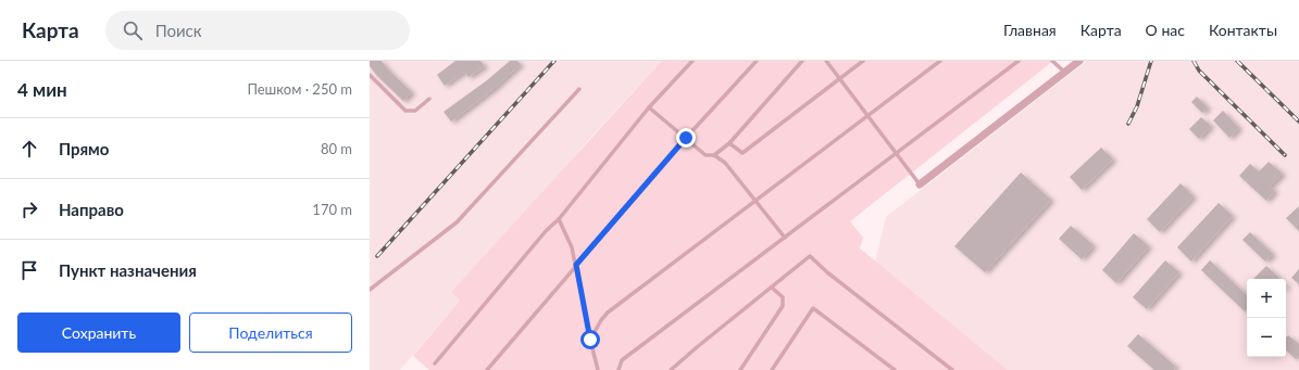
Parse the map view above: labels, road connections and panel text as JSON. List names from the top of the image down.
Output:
{
  "page": {
    "header": "Карта",
    "search": "Поиск",
    "nav": [
      "Главная",
      "Карта",
      "О нас",
      "Контакты"
    ],
    "heading": ["4 мин", "Пешком · 250 m"],
    "list": [
      ["Прямо", "80 m"],
      ["Направо", "170 m"],
      "Пункт назначения"
    ],
    "map_buttons": ["+", "−"],
    "buttons": ["Сохранить", "Поделиться"]
  }
}
